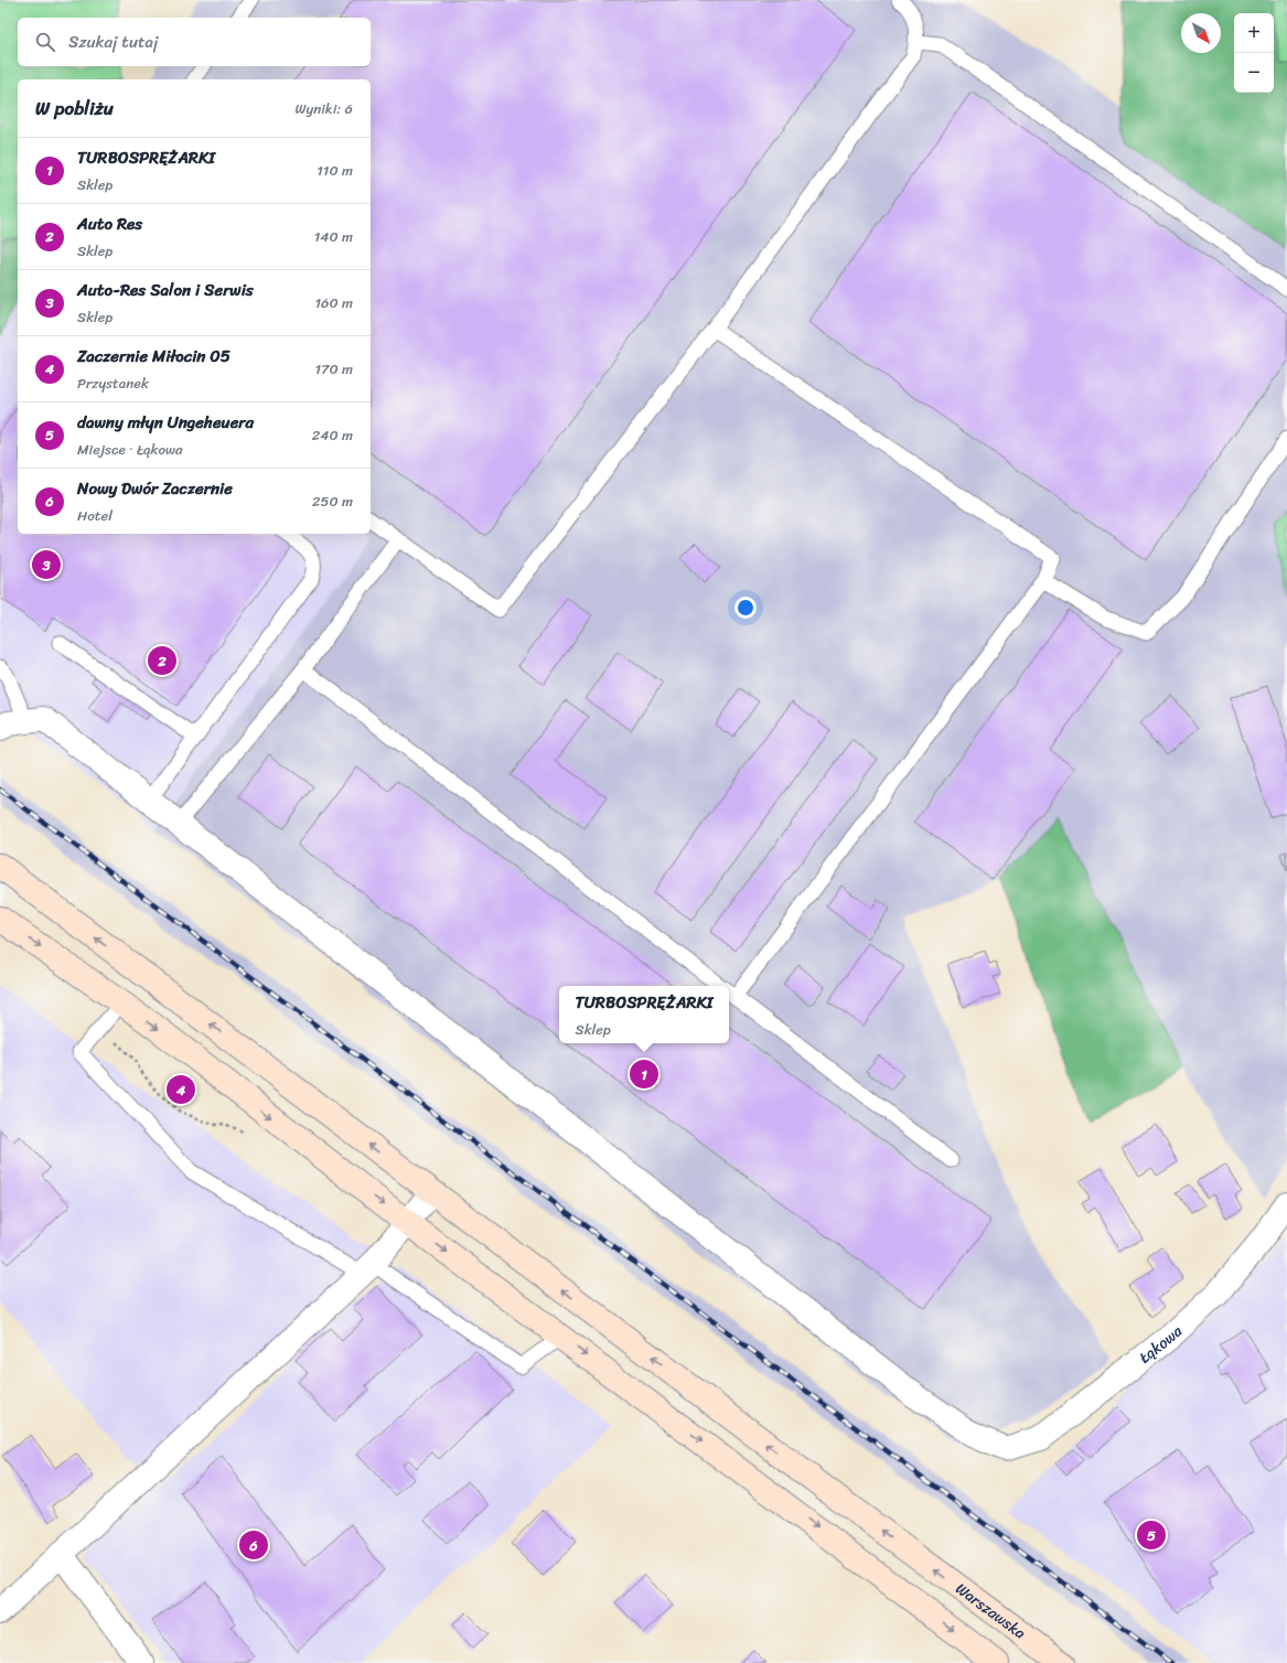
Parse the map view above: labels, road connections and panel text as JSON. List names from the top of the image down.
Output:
{
  "streets": {
    "main road": ["Warszawska"],
    "street": ["Łąkowa"]
  },
  "north": "bottom right",
  "page": {
    "map_buttons": ["+", "−"],
    "search": "Szukaj tutaj",
    "heading": ["W pobliżu", "Wyniki: 6"],
    "list": [
      {
        "mark": "1",
        "name": "TURBOSPRĘŻARKI",
        "note": "Sklep",
        "value": "110 m"
      },
      {
        "mark": "2",
        "name": "Auto Res",
        "note": "Sklep",
        "value": "140 m"
      },
      {
        "mark": "3",
        "name": "Auto-Res Salon i Serwis",
        "note": "Sklep",
        "value": "160 m"
      },
      {
        "mark": "4",
        "name": "Zaczernie Miłocin 05",
        "note": "Przystanek",
        "value": "170 m"
      },
      {
        "mark": "5",
        "name": "dawny młyn Ungeheuera",
        "note": "Miejsce · Łąkowa",
        "value": "240 m"
      },
      {
        "mark": "6",
        "name": "Nowy Dwór Zaczernie",
        "note": "Hotel",
        "value": "250 m"
      }
    ],
    "pins": [
      "3",
      "2",
      "1",
      "4",
      "5",
      "6"
    ],
    "popup": ["TURBOSPRĘŻARKI", "Sklep"]
  }
}
